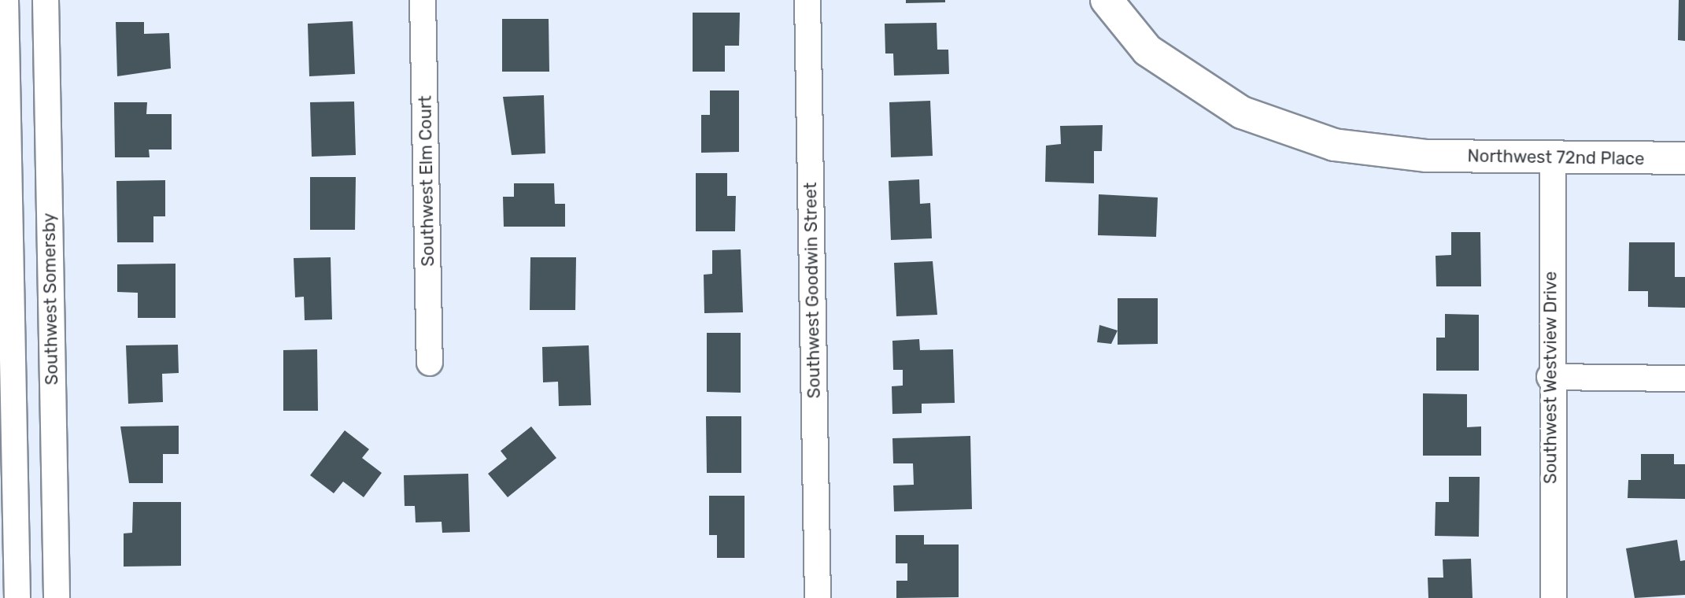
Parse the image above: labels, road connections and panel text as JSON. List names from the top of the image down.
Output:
{
  "streets": {
    "street": [
      "Northwest 72nd Place",
      "Southwest Elm Court",
      "Southwest Goodwin Street",
      "Southwest Somersby",
      "Southwest Westview Drive"
    ]
  },
  "crossings": [
    ["Northwest 72nd Place", "Southwest Westview Drive"]
  ]
}
